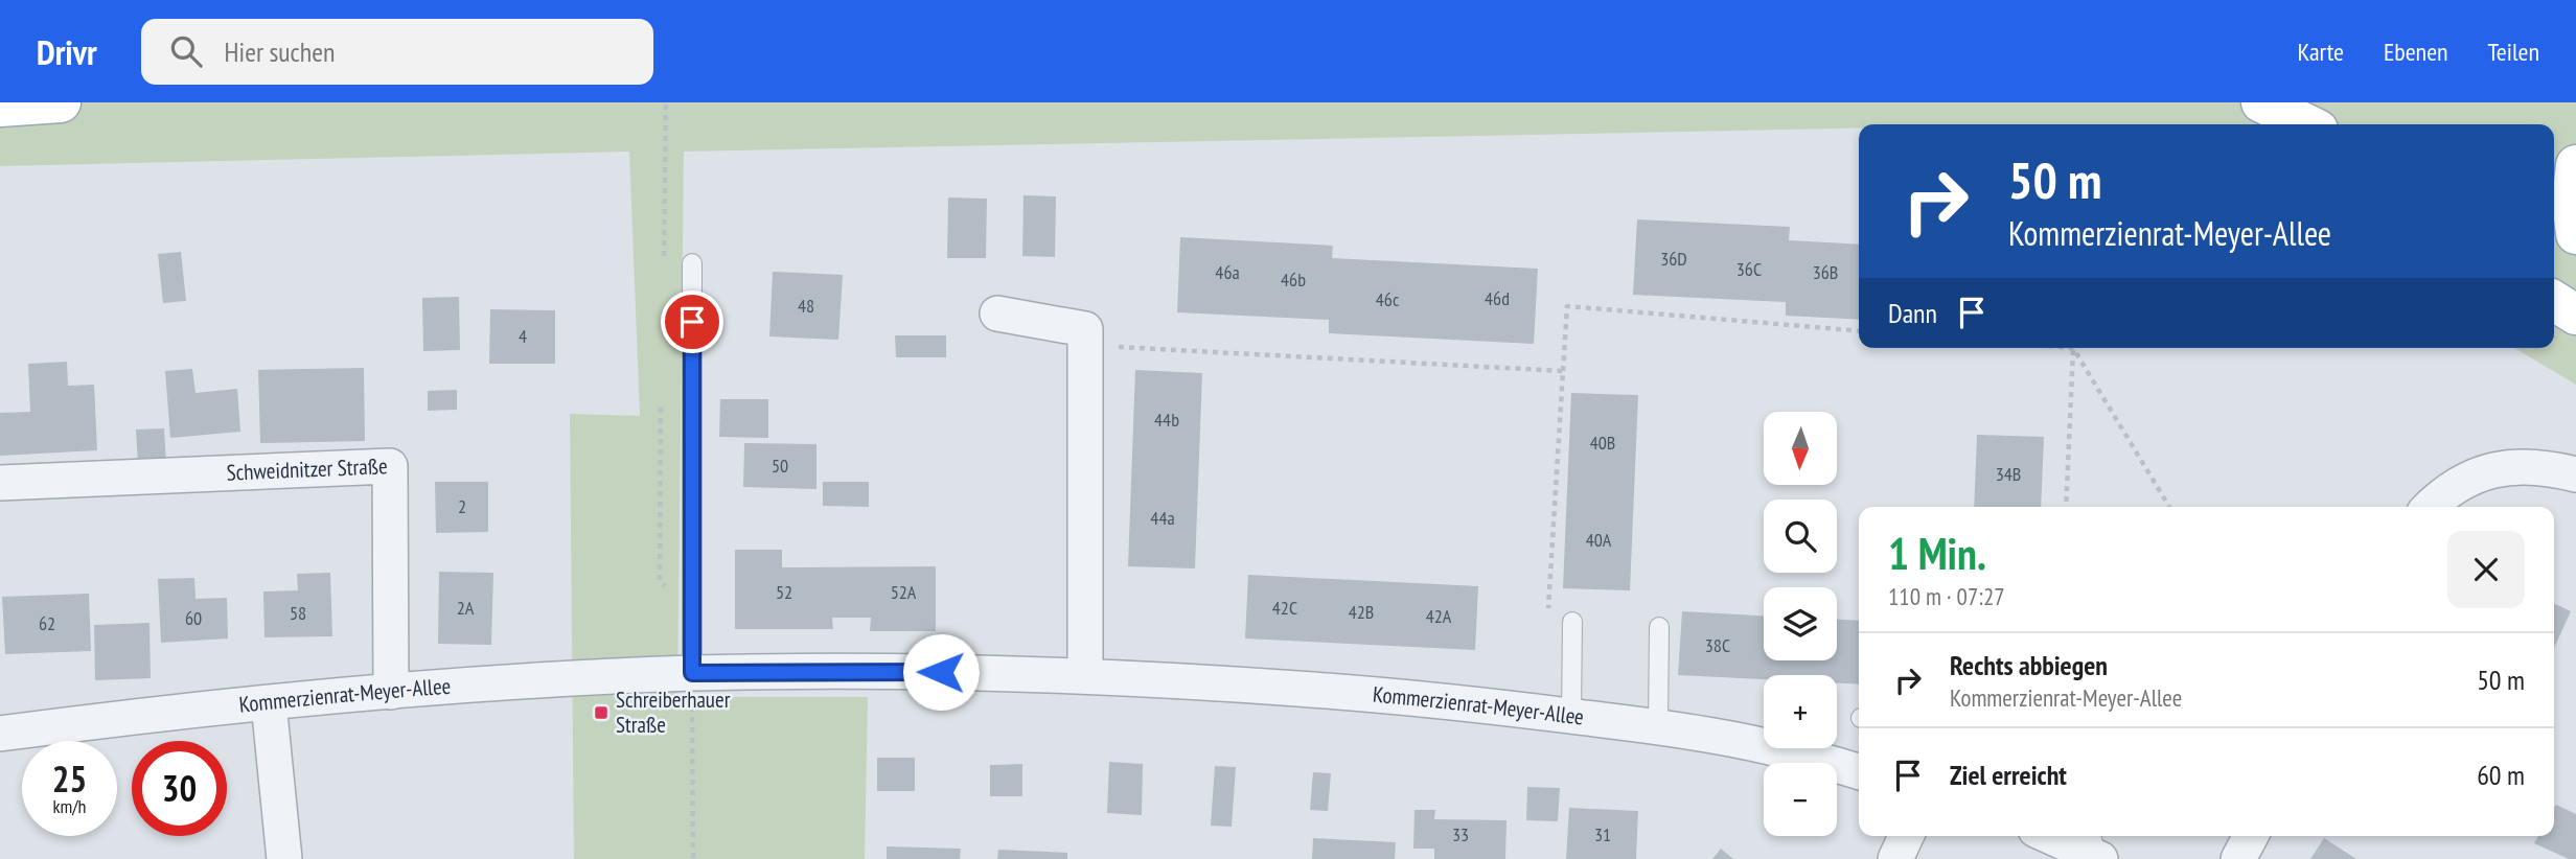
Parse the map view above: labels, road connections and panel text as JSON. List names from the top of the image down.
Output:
{
  "streets": {
    "street": ["Schweidnitzer Straße", "Kommerzienrat-Meyer-Allee"]
  },
  "crossings": [
    ["Schweidnitzer Straße", "Kommerzienrat-Meyer-Allee"]
  ],
  "places": {
    "transit": ["Schreiberhauer Straße"]
  },
  "house_numbers": [
    "36D",
    "36C",
    "46a",
    "36B",
    "46b",
    "46d",
    "46c",
    "48",
    "4",
    "44b",
    "40B",
    "50",
    "34B",
    "2",
    "44a",
    "40A",
    "52",
    "52A",
    "2A",
    "42C",
    "42B",
    "58",
    "42A",
    "60",
    "62",
    "38C",
    "33",
    "31"
  ],
  "north": "bottom",
  "page": {
    "header": "Drivr",
    "search": "Hier suchen",
    "nav": ["Karte", "Ebenen", "Teilen"],
    "turn": ["50 m", "Kommerzienrat-Meyer-Allee"],
    "then": "Dann",
    "map_buttons": ["+", "−"],
    "heading": ["1 Min.", "110 m · 07:27"],
    "list": [
      {
        "name": "Rechts abbiegen",
        "note": "Kommerzienrat-Meyer-Allee",
        "value": "50 m"
      },
      {
        "name": "Ziel erreicht",
        "value": "60 m"
      }
    ],
    "speed": "25 km/h",
    "limit": "30"
  }
}
